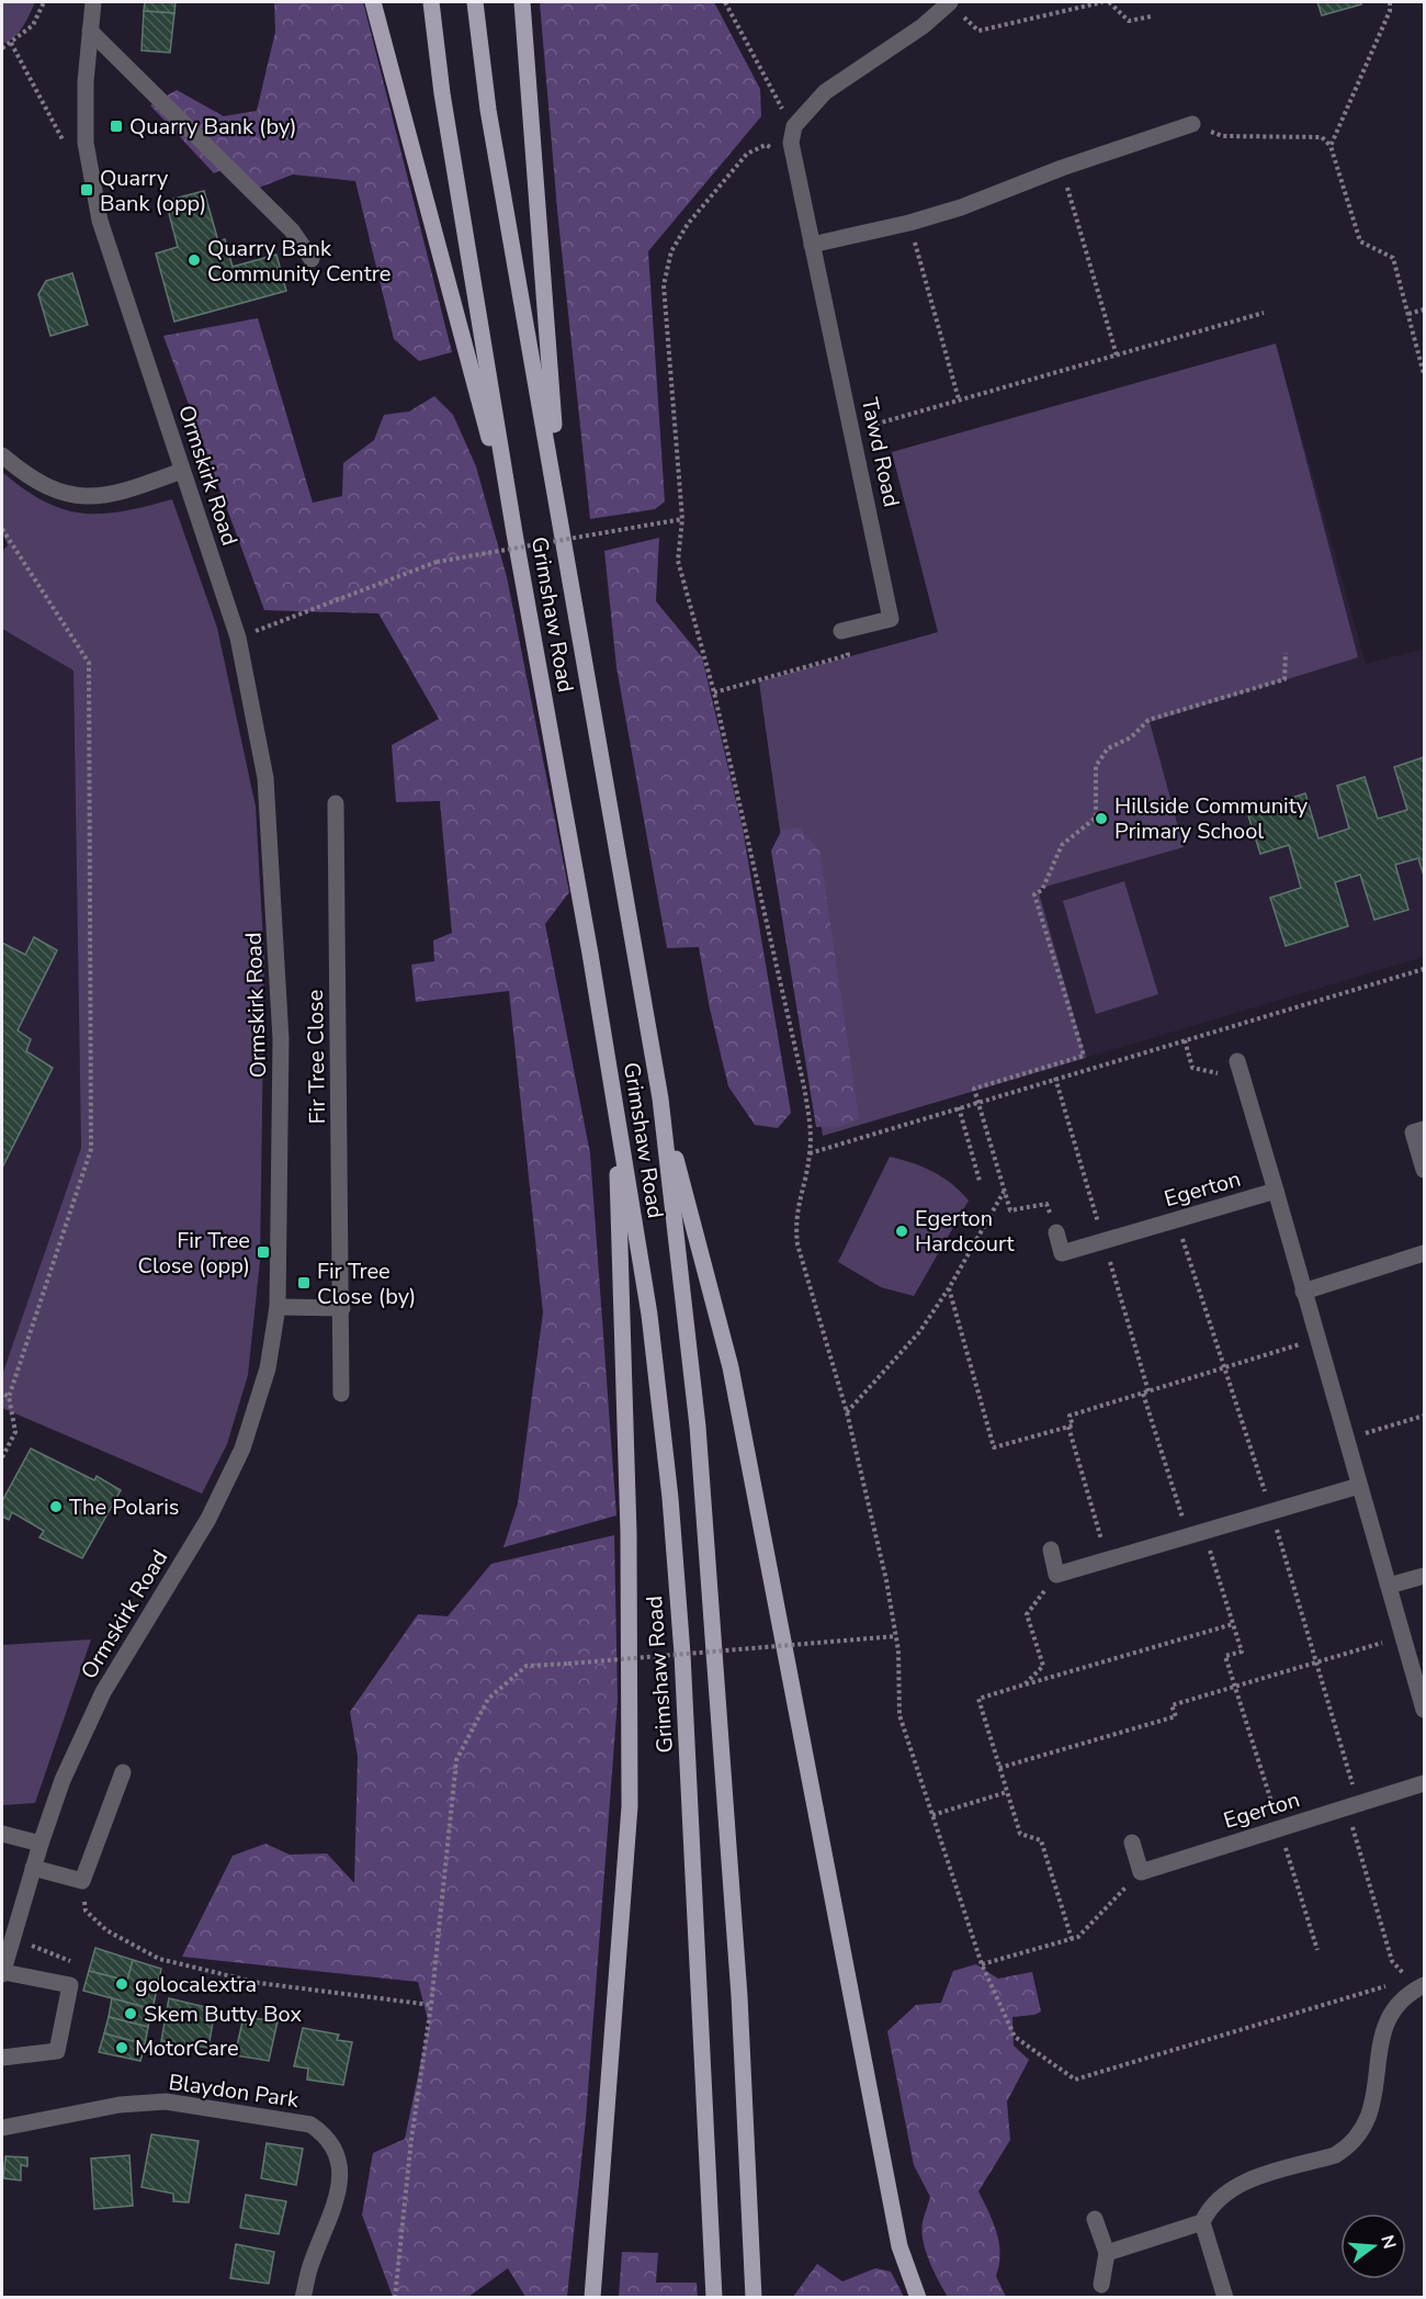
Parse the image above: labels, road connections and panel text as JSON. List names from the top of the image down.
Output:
{
  "streets": {
    "main road": ["Grimshaw Road"],
    "street": [
      "Tawd Road",
      "Ormskirk Road",
      "Fir Tree Close",
      "Egerton",
      "Blaydon Park"
    ]
  },
  "places": {
    "transit": [
      "Quarry Bank (by)",
      "Quarry Bank (opp)",
      "Fir Tree Close (opp)",
      "Fir Tree Close (by)"
    ],
    "other": [
      "Quarry Bank Community Centre",
      "Hillside Community Primary School",
      "Egerton Hardcourt",
      "The Polaris",
      "golocalextra",
      "Skem Butty Box",
      "MotorCare"
    ]
  },
  "north": "right"
}
